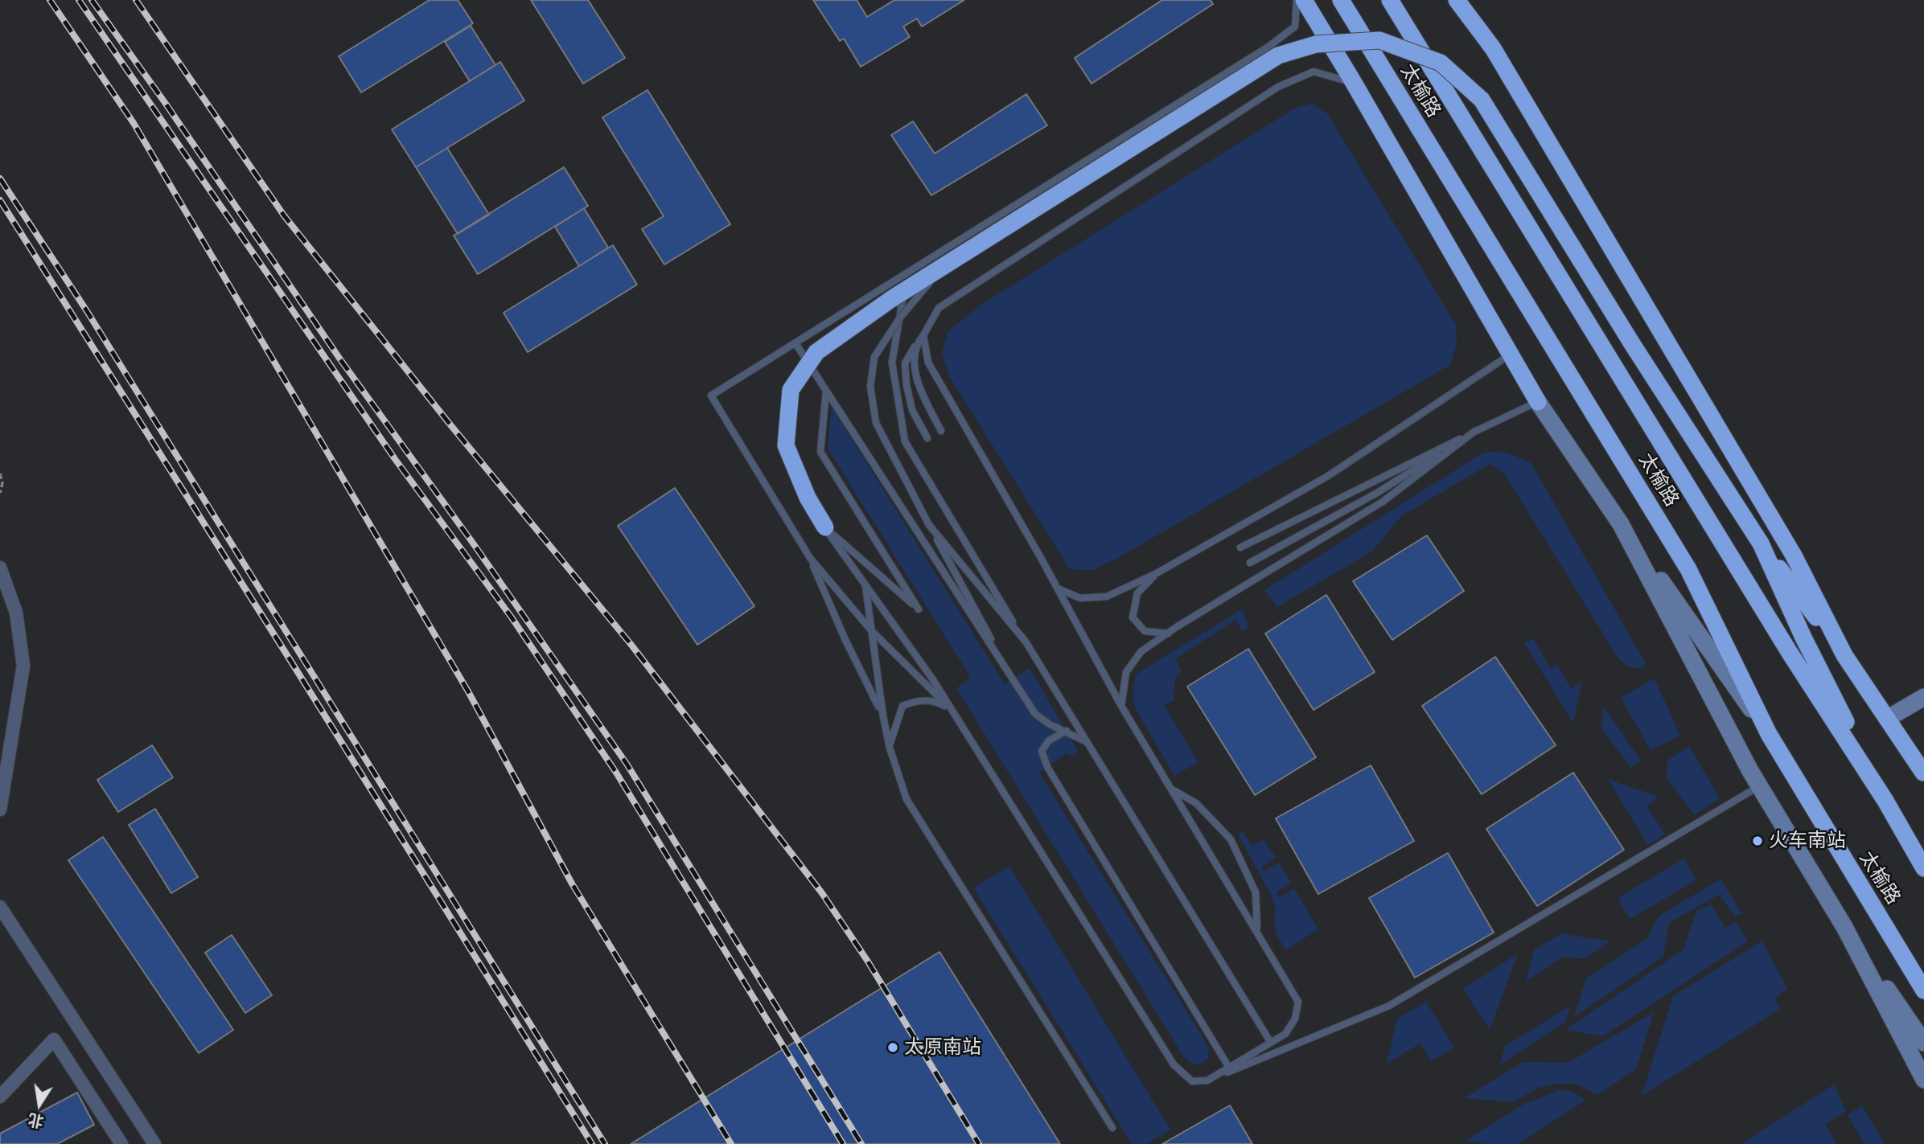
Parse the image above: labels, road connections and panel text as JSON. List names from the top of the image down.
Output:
{
  "streets": {
    "highway": ["太榆路"]
  },
  "places": ["火车南站", "太原南站"],
  "north": "bottom"
}
